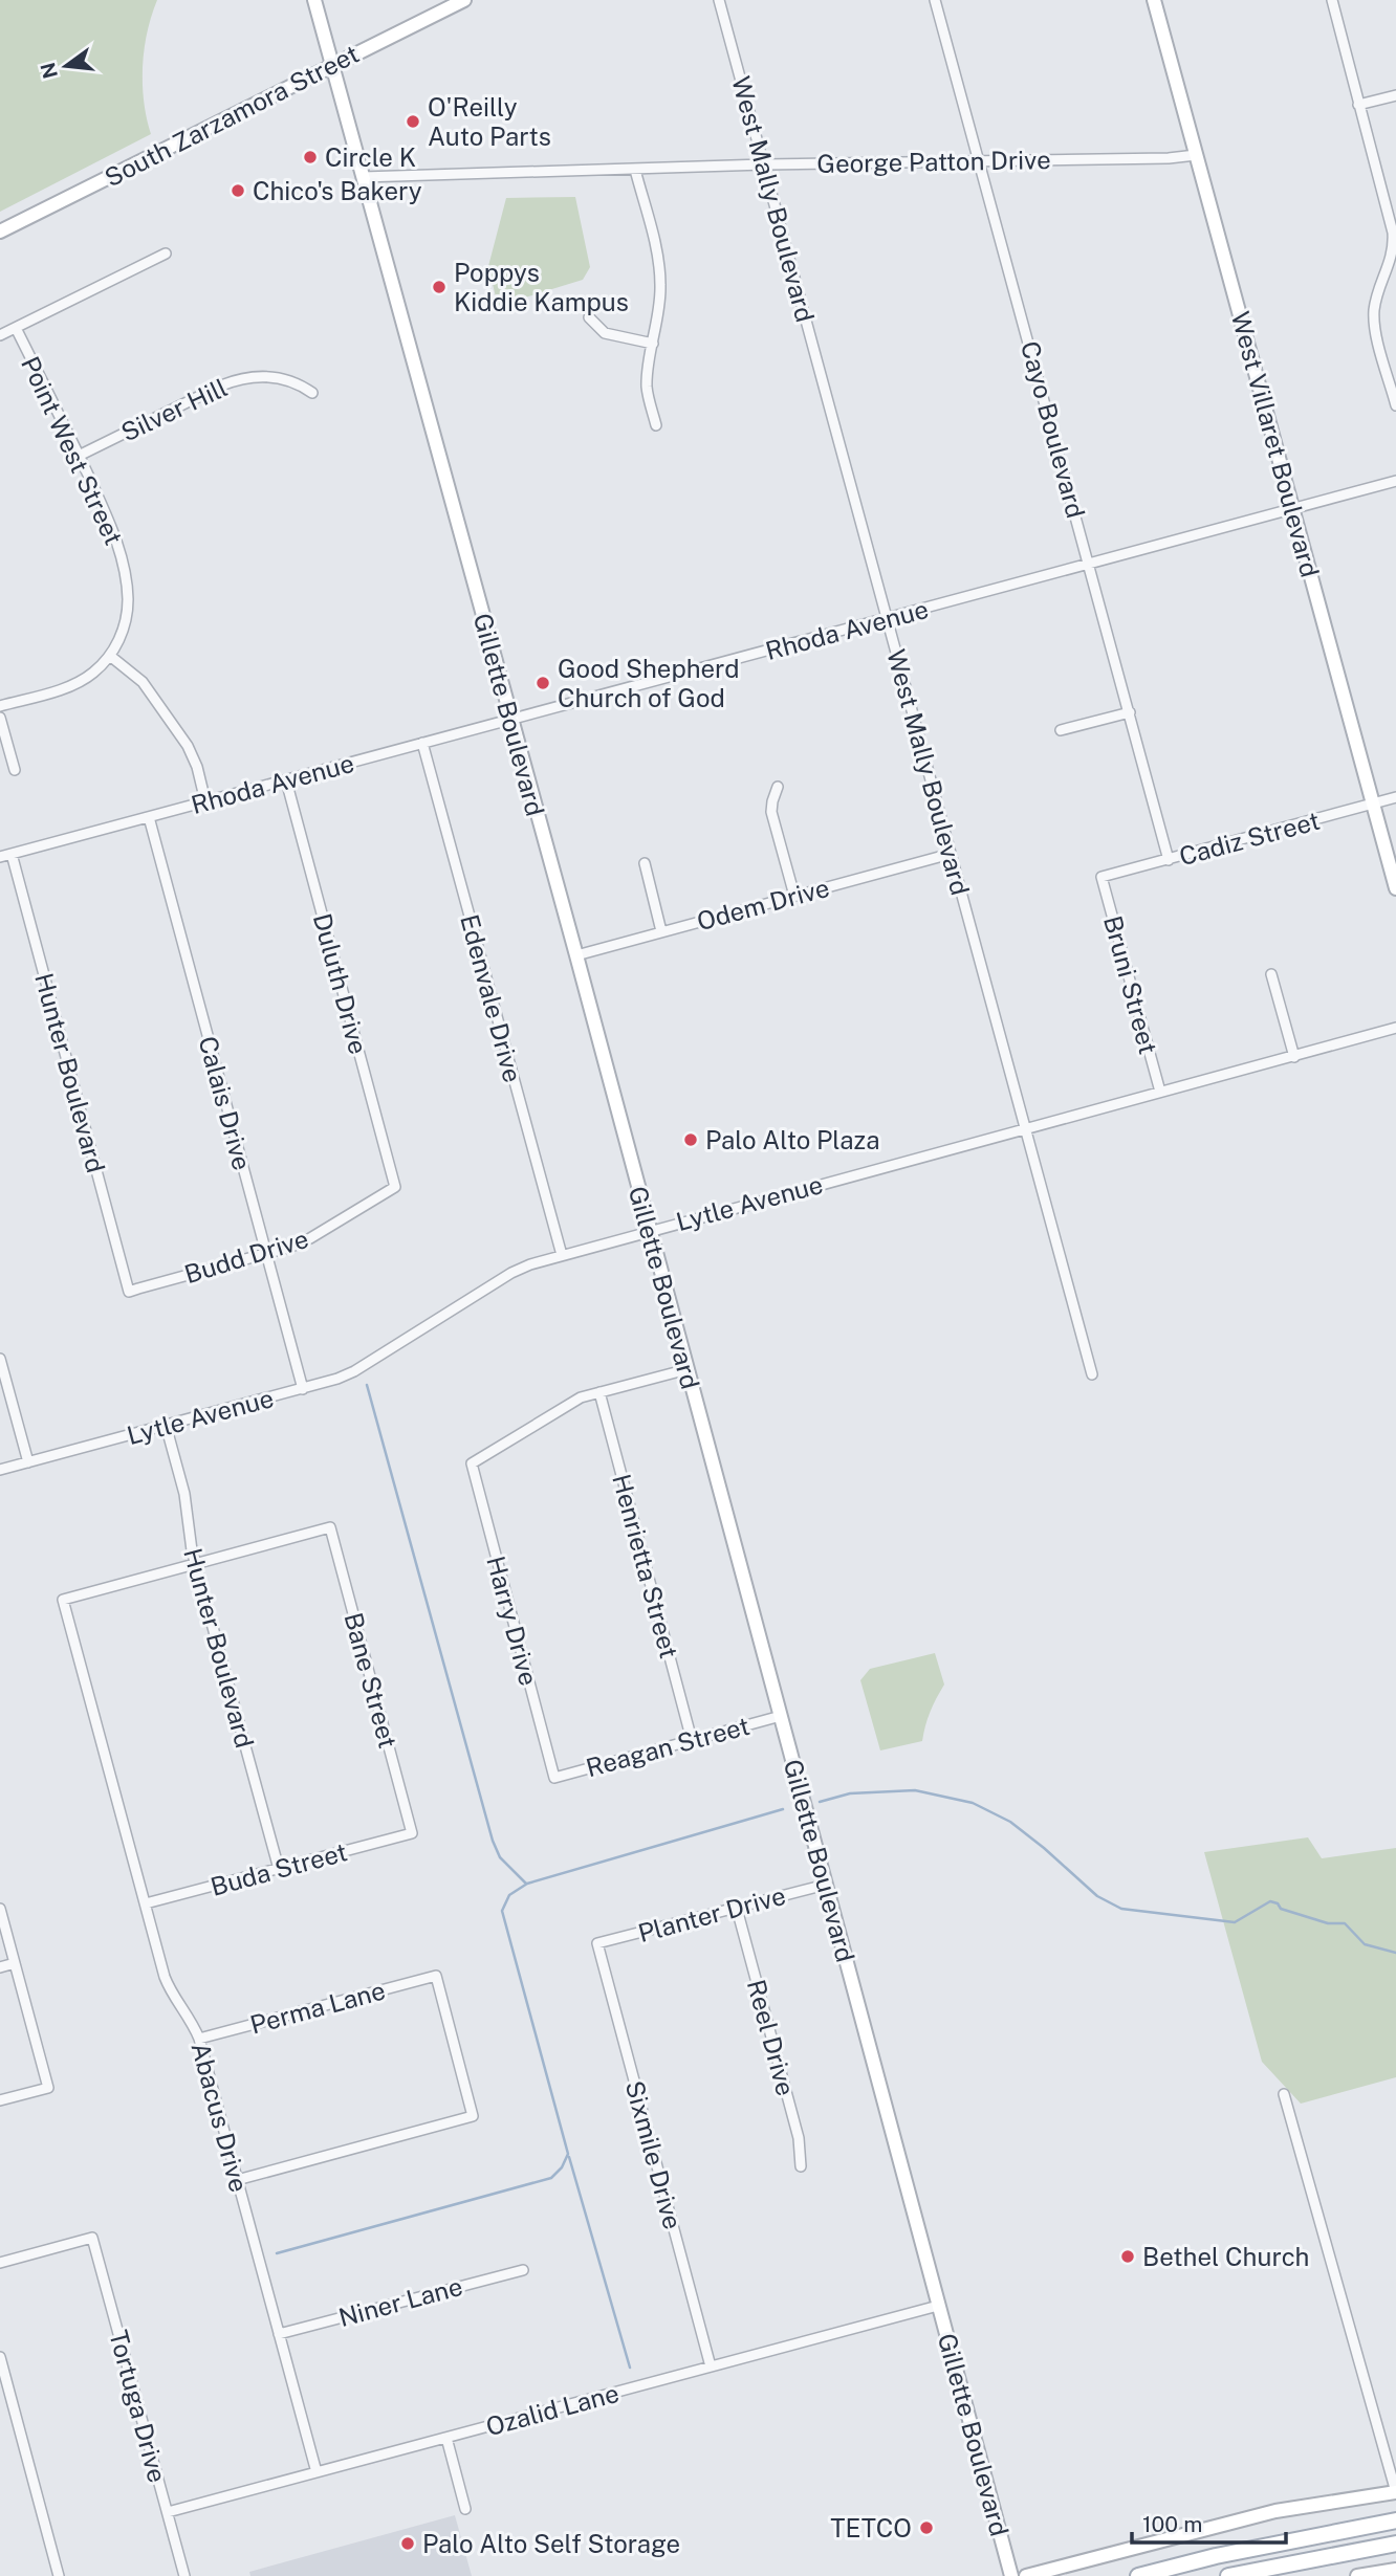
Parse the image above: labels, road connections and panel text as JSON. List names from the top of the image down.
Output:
{
  "streets": {
    "main road": ["South Zarzamora Street", "West Villaret Boulevard", "Gillette Boulevard"],
    "street": [
      "George Patton Drive",
      "West Mally Boulevard",
      "Silver Hill",
      "Cayo Boulevard",
      "Point West Street",
      "Rhoda Avenue",
      "Cadiz Street",
      "Odem Drive",
      "Duluth Drive",
      "Bruni Street",
      "Edenvale Drive",
      "Hunter Boulevard",
      "Calais Drive",
      "Lytle Avenue",
      "Budd Drive",
      "Henrietta Street",
      "Harry Drive",
      "Bane Street",
      "Reagan Street",
      "Buda Street",
      "Planter Drive",
      "Perma Lane",
      "Reel Drive",
      "Abacus Drive",
      "Sixmile Drive",
      "Niner Lane",
      "Tortuga Drive",
      "Ozalid Lane"
    ]
  },
  "crossings": [
    ["South Zarzamora Street", "Gillette Boulevard"],
    ["George Patton Drive", "West Mally Boulevard"],
    ["George Patton Drive", "Cayo Boulevard"],
    ["George Patton Drive", "West Villaret Boulevard"],
    ["George Patton Drive", "Gillette Boulevard"],
    ["West Mally Boulevard", "Rhoda Avenue"],
    ["West Mally Boulevard", "Odem Drive"],
    ["West Mally Boulevard", "Lytle Avenue"],
    ["Silver Hill", "Point West Street"],
    ["Cayo Boulevard", "Rhoda Avenue"],
    ["Cayo Boulevard", "Cadiz Street"],
    ["West Villaret Boulevard", "Rhoda Avenue"],
    ["West Villaret Boulevard", "Cadiz Street"],
    ["Rhoda Avenue", "Gillette Boulevard"],
    ["Rhoda Avenue", "Duluth Drive"],
    ["Rhoda Avenue", "Edenvale Drive"],
    ["Rhoda Avenue", "Hunter Boulevard"],
    ["Rhoda Avenue", "Calais Drive"],
    ["Gillette Boulevard", "Odem Drive"],
    ["Gillette Boulevard", "Lytle Avenue"],
    ["Gillette Boulevard", "Reagan Street"],
    ["Gillette Boulevard", "Planter Drive"],
    ["Gillette Boulevard", "Ozalid Lane"],
    ["Cadiz Street", "Bruni Street"],
    ["Duluth Drive", "Budd Drive"],
    ["Bruni Street", "Lytle Avenue"],
    ["Edenvale Drive", "Lytle Avenue"],
    ["Hunter Boulevard", "Lytle Avenue"],
    ["Hunter Boulevard", "Budd Drive"],
    ["Hunter Boulevard", "Bane Street"],
    ["Hunter Boulevard", "Buda Street"],
    ["Hunter Boulevard", "Abacus Drive"],
    ["Calais Drive", "Lytle Avenue"],
    ["Calais Drive", "Budd Drive"],
    ["Henrietta Street", "Harry Drive"],
    ["Henrietta Street", "Reagan Street"],
    ["Harry Drive", "Reagan Street"],
    ["Bane Street", "Buda Street"],
    ["Bane Street", "Abacus Drive"],
    ["Buda Street", "Abacus Drive"],
    ["Planter Drive", "Reel Drive"],
    ["Planter Drive", "Sixmile Drive"],
    ["Perma Lane", "Abacus Drive"],
    ["Abacus Drive", "Niner Lane"],
    ["Abacus Drive", "Ozalid Lane"],
    ["Sixmile Drive", "Ozalid Lane"],
    ["Tortuga Drive", "Ozalid Lane"]
  ],
  "places": [
    "O'Reilly Auto Parts",
    "Circle K",
    "Chico's Bakery",
    "Poppys Kiddie Kampus",
    "Good Shepherd Church of God",
    "Palo Alto Plaza",
    "Bethel Church",
    "TETCO",
    "Palo Alto Self Storage"
  ],
  "scale_bar": "100 m",
  "north": "left"
}
